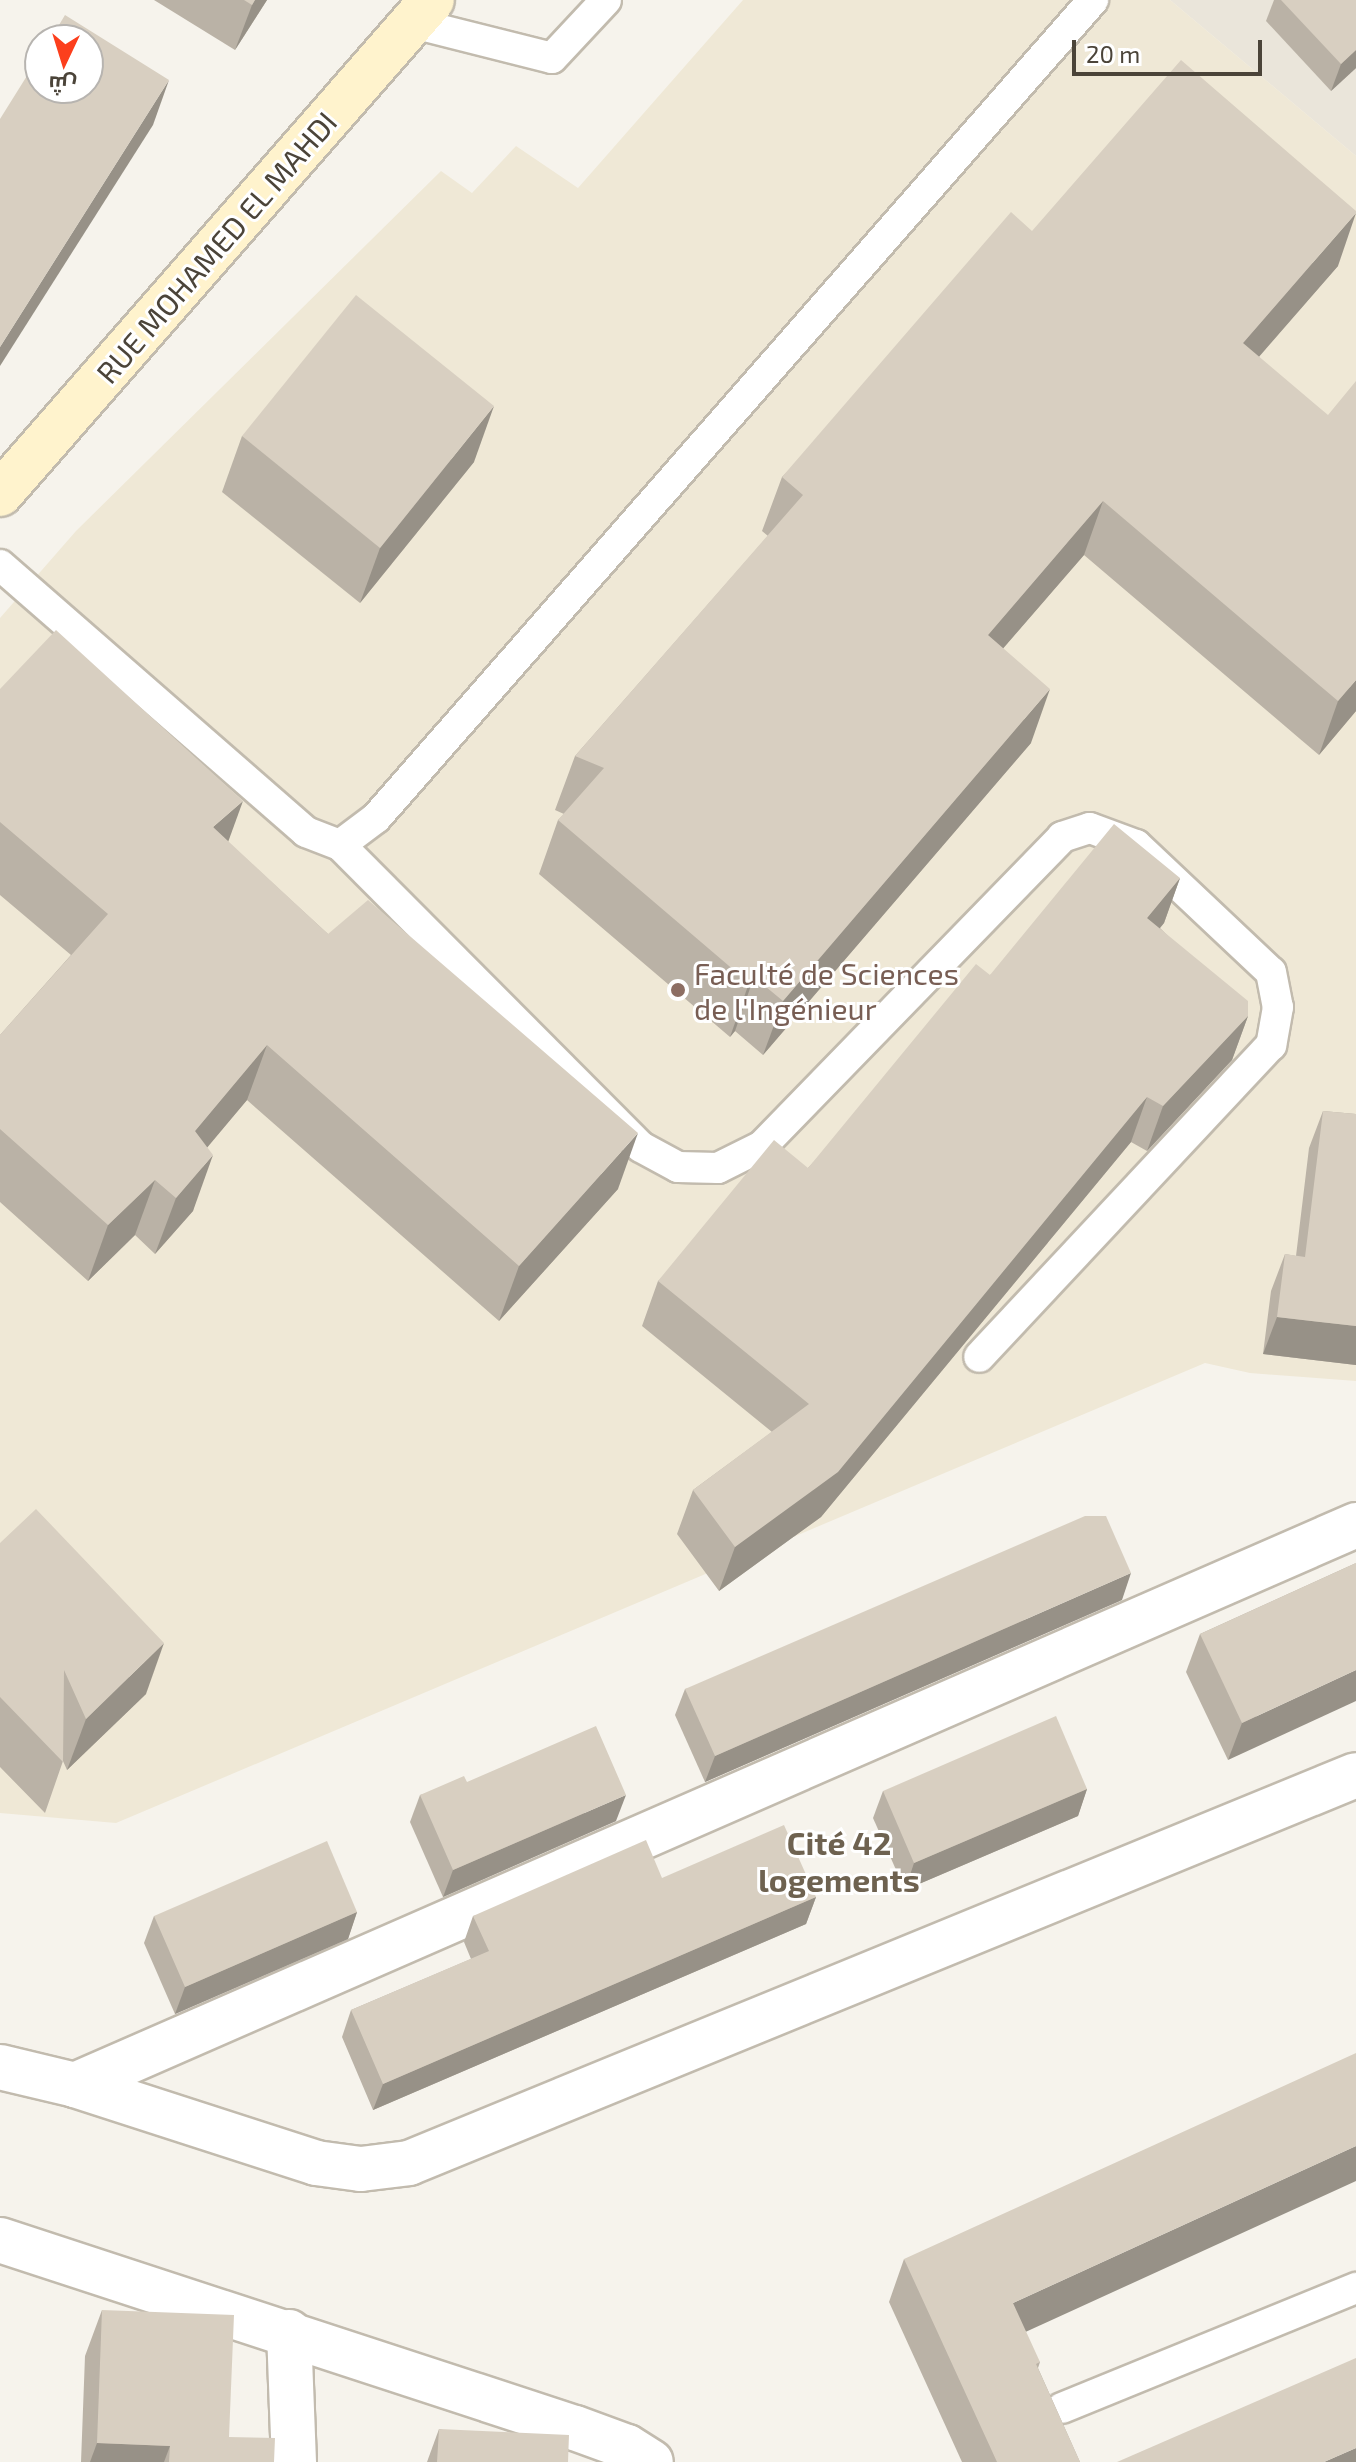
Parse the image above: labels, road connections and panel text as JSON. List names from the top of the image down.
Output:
{
  "streets": {
    "main road": ["RUE MOHAMED EL MAHDI"]
  },
  "districts": ["Cité 42 logements"],
  "places": ["Faculté de Sciences de l'Ingénieur"],
  "scale_bar": "20 m",
  "north": "bottom"
}
